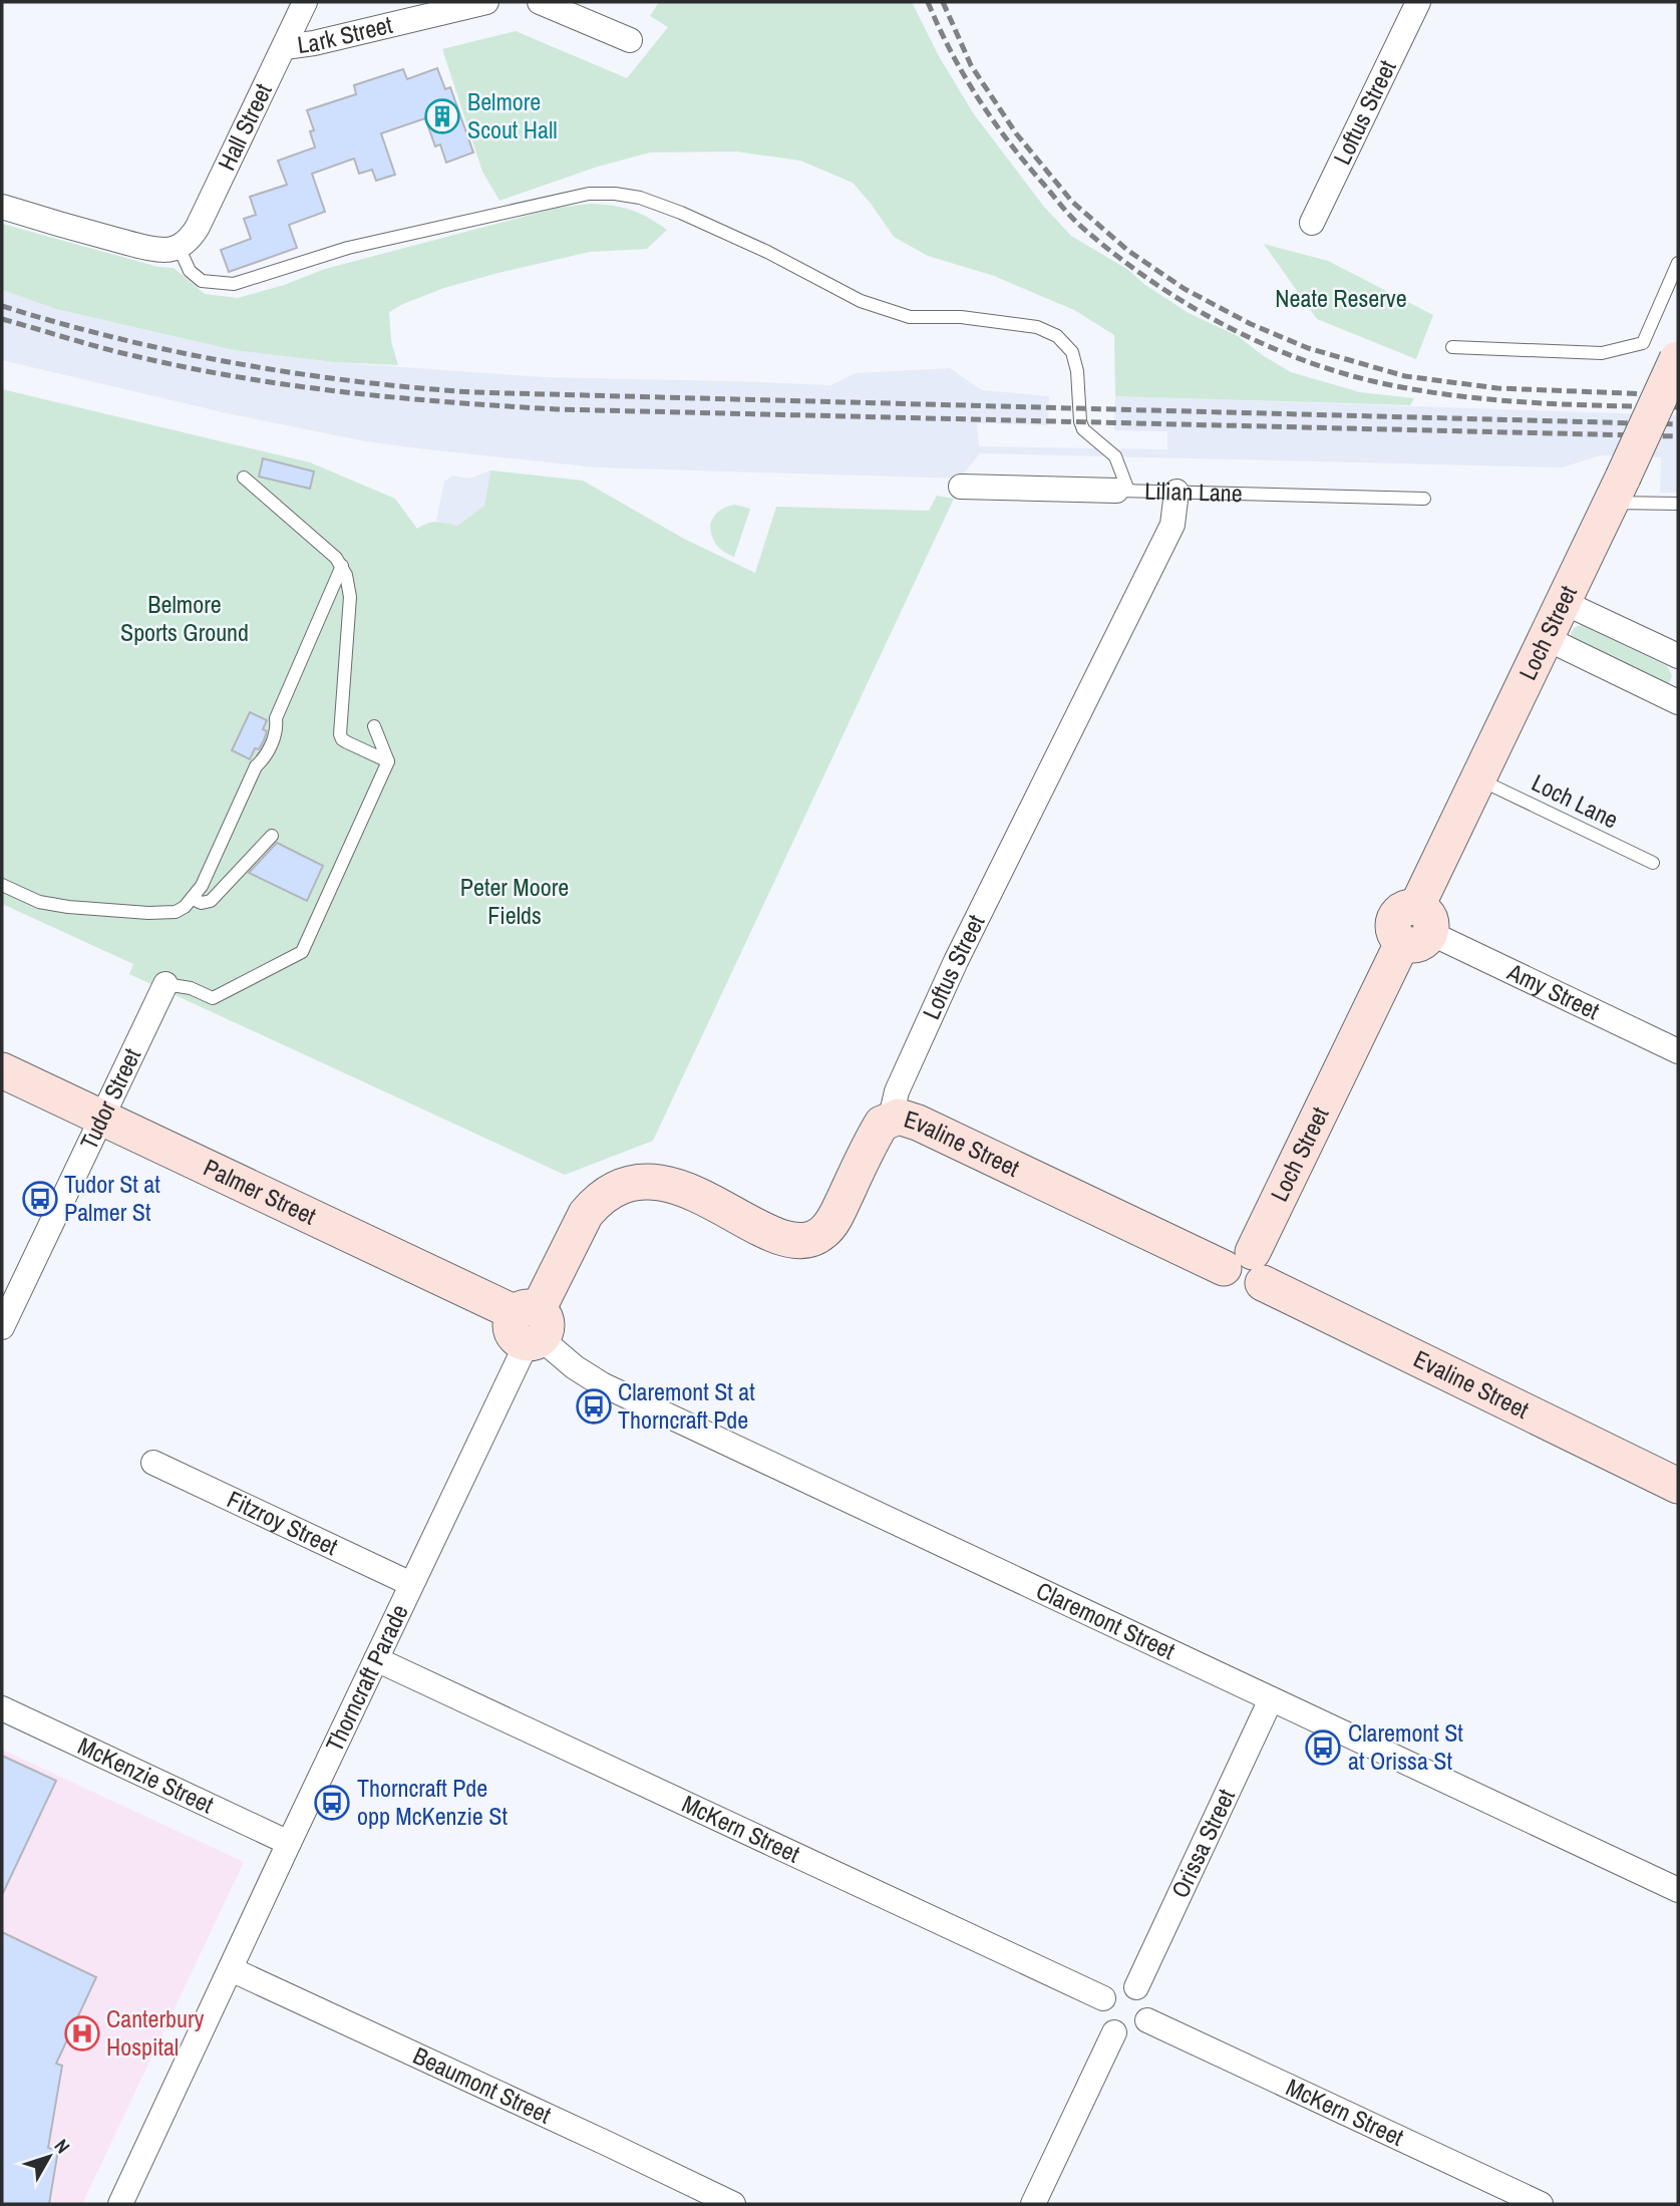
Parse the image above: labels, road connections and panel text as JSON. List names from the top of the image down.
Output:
{
  "streets": {
    "street": [
      "Lark Street",
      "Loftus Street",
      "Hall Street",
      "Lilian Lane",
      "Loch Street",
      "Amy Street",
      "Tudor Street",
      "Evaline Street",
      "Palmer Street",
      "Fitzroy Street",
      "Claremont Street",
      "Thorncraft Parade",
      "McKenzie Street",
      "McKern Street",
      "Orissa Street",
      "Beaumont Street"
    ],
    "lane": ["Loch Lane"]
  },
  "crossings": [
    ["Lark Street", "Hall Street"],
    ["Loftus Street", "Lilian Lane"],
    ["Loftus Street", "Evaline Street"],
    ["Loftus Street", "Thorncraft Parade"],
    ["Loch Street", "Loch Lane"],
    ["Loch Street", "Amy Street"],
    ["Loch Street", "Evaline Street"],
    ["Tudor Street", "Palmer Street"],
    ["Palmer Street", "Claremont Street"],
    ["Palmer Street", "Thorncraft Parade"],
    ["Fitzroy Street", "Thorncraft Parade"],
    ["Claremont Street", "Thorncraft Parade"],
    ["Claremont Street", "Orissa Street"],
    ["Thorncraft Parade", "McKenzie Street"],
    ["Thorncraft Parade", "McKern Street"],
    ["Thorncraft Parade", "Beaumont Street"],
    ["McKern Street", "Orissa Street"]
  ],
  "parks": ["Neate Reserve", "Belmore Sports Ground", "Peter Moore Fields"],
  "places": {
    "building": ["Belmore Scout Hall"],
    "bus stop": [
      "Tudor St at Palmer St",
      "Claremont St at Thorncraft Pde",
      "Claremont St at Orissa St",
      "Thorncraft Pde opp McKenzie St"
    ],
    "hospital": ["Canterbury Hospital"]
  },
  "north": "top right"
}
